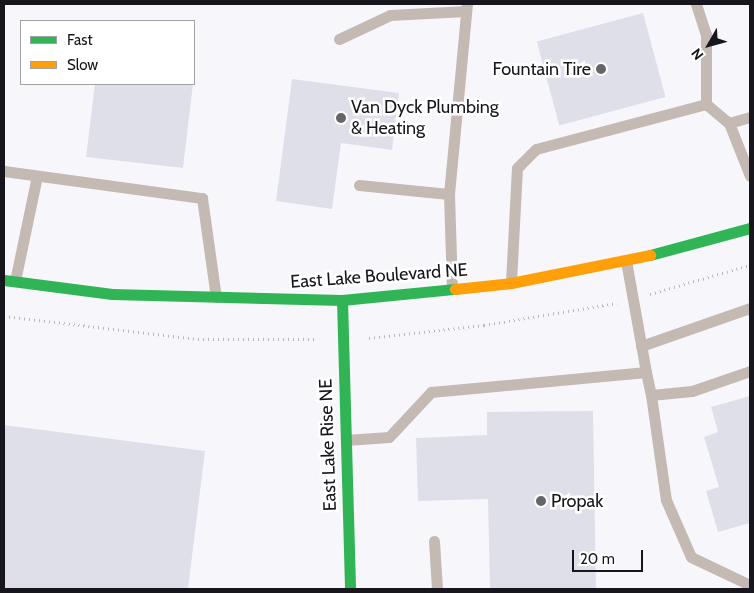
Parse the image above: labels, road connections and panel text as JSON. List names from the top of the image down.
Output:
{
  "streets": {
    "main road": ["East Lake Boulevard NE", "East Lake Rise NE"]
  },
  "crossings": [
    ["East Lake Boulevard NE", "East Lake Rise NE"]
  ],
  "places": ["Fountain Tire", "Van Dyck Plumbing & Heating", "Propak"],
  "legend": ["Fast", "Slow"],
  "scale_bar": "20 m",
  "north": "bottom left"
}
